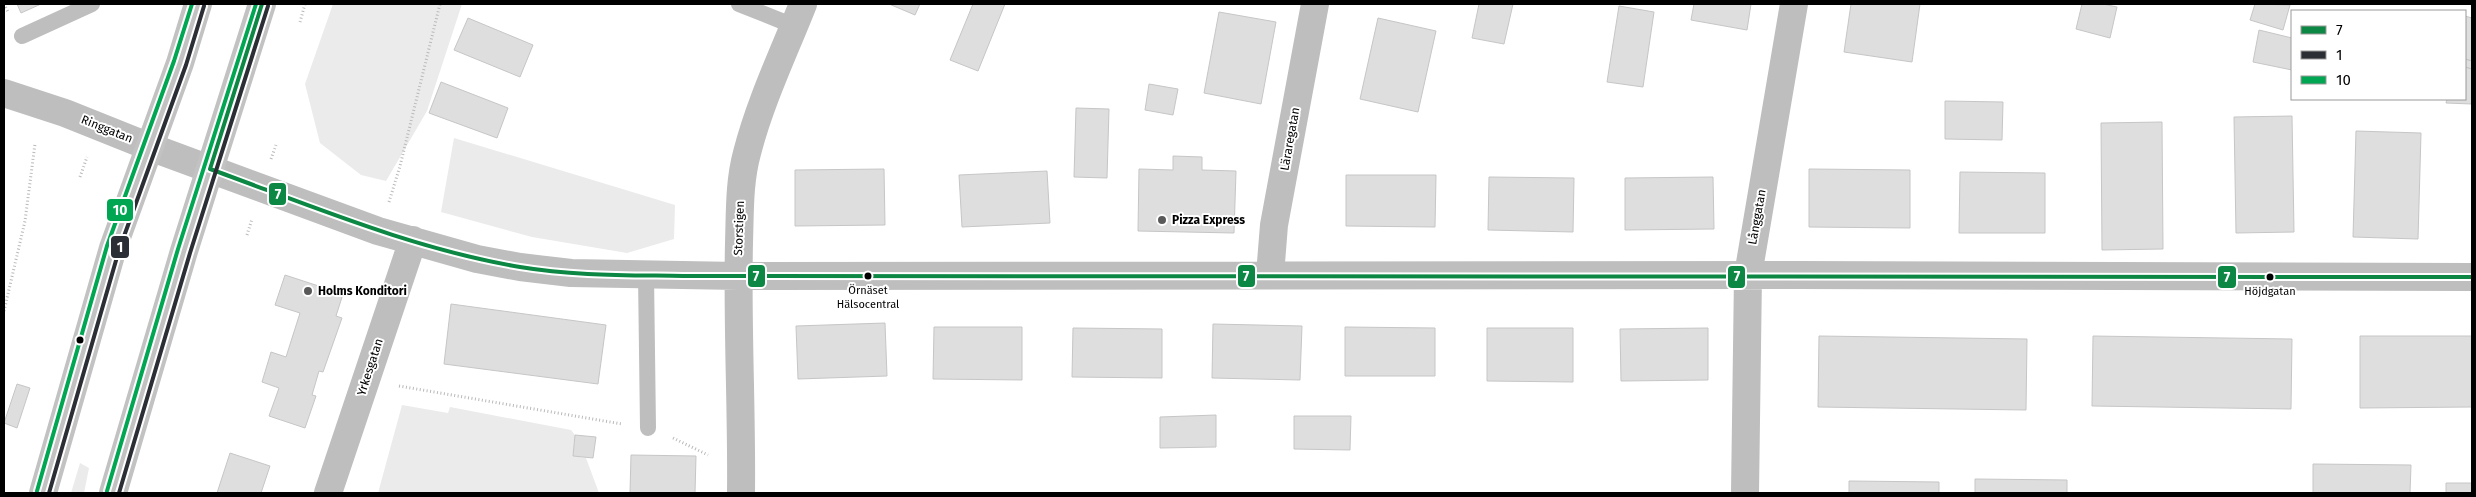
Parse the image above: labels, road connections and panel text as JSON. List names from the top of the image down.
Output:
{
  "streets": {
    "street": [
      "Ringgatan",
      "Läraregatan",
      "Långgatan",
      "Storstigen",
      "Yrkesgatan"
    ]
  },
  "crossings": [
    ["Ringgatan", "Läraregatan"],
    ["Ringgatan", "Långgatan"],
    ["Ringgatan", "Storstigen"],
    ["Ringgatan", "Yrkesgatan"]
  ],
  "places": [
    "Pizza Express",
    "Örnäset Hälsocentral",
    "Höjdgatan",
    "Holms Konditori"
  ],
  "lines": ["transit line 7", "transit line 10", "transit line 1"],
  "legend": ["7", "1", "10"]
}
